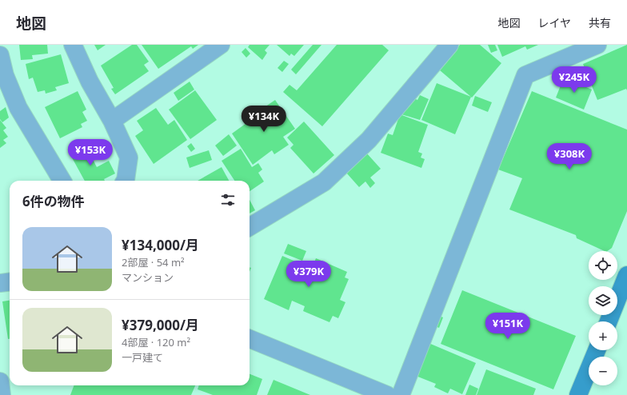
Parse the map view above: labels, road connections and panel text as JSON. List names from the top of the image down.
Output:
{
  "page": {
    "header": "地図",
    "nav": ["地図", "レイヤ", "共有"],
    "price": [
      "¥245K",
      "¥134K",
      "¥153K",
      "¥308K",
      "¥379K",
      "¥151K"
    ],
    "heading": "6件の物件",
    "list": [
      {
        "name": "¥134,000/月",
        "note": "2部屋 · 54 m² · マンション"
      },
      {
        "name": "¥379,000/月",
        "note": "4部屋 · 120 m² · 一戸建て"
      }
    ],
    "map_buttons": ["+", "−"]
  }
}
